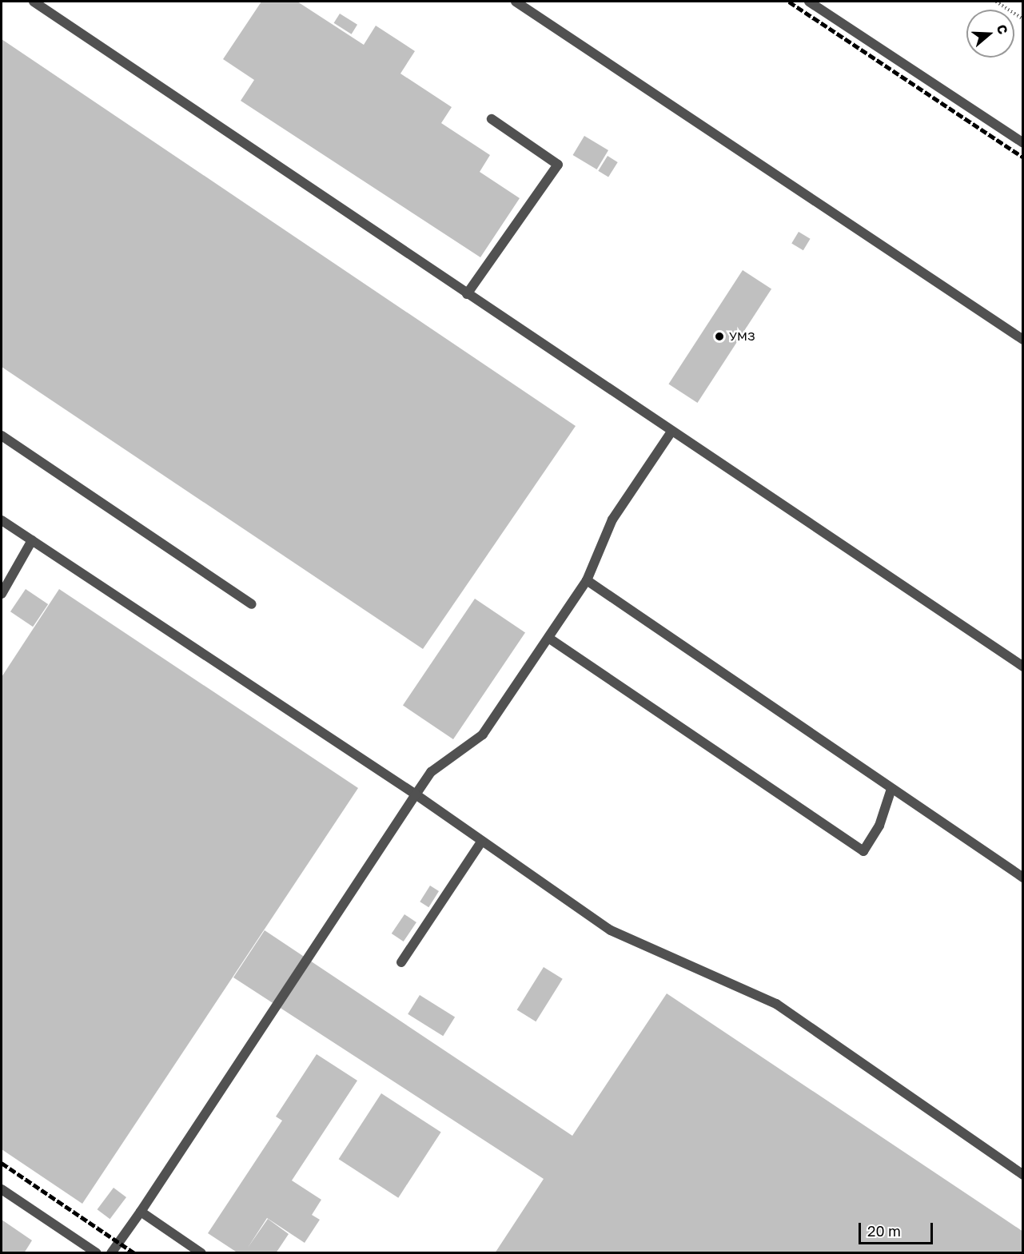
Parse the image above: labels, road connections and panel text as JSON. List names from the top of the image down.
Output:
{
  "places": ["УМЗ"],
  "scale_bar": "20 m",
  "north": "right"
}
